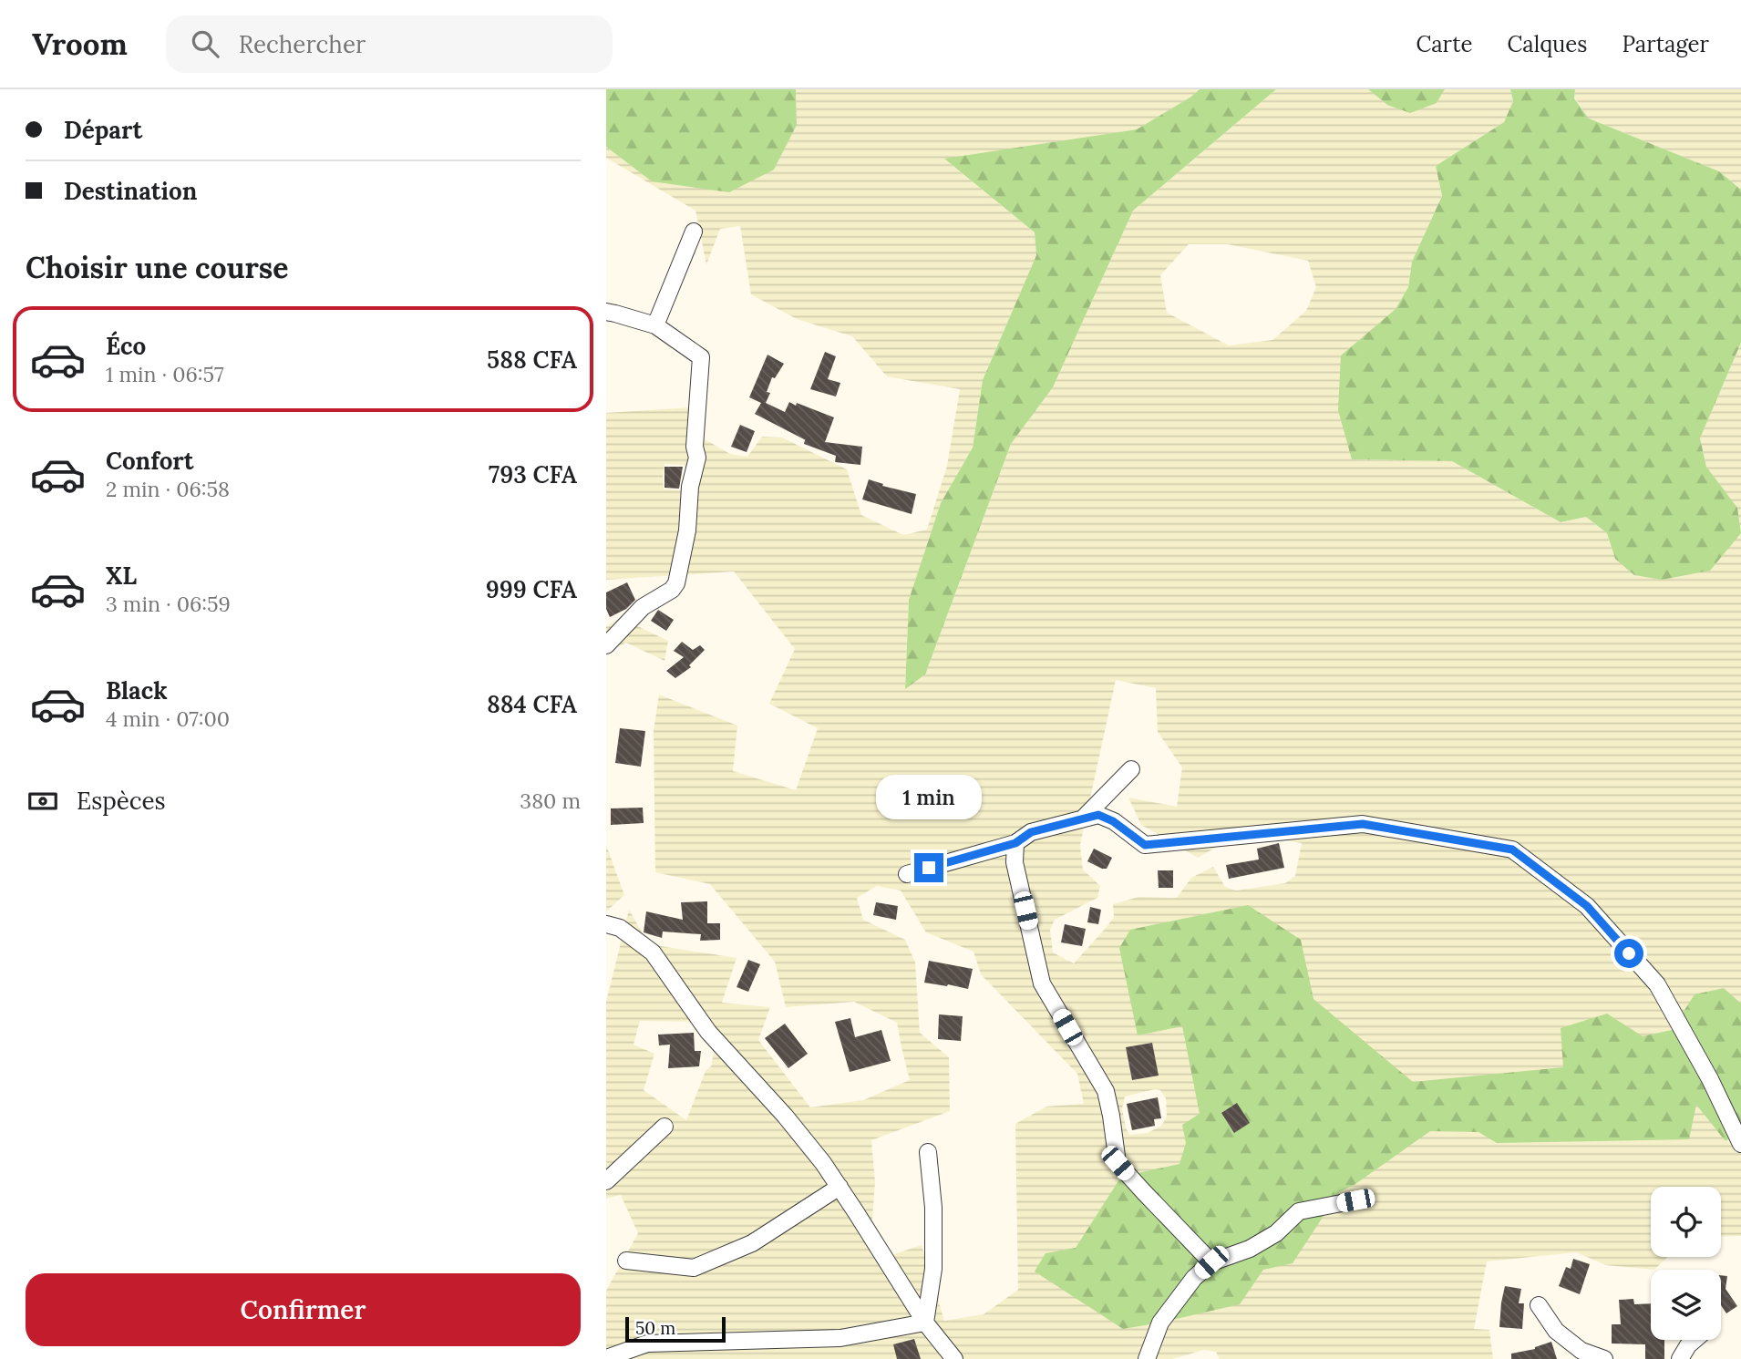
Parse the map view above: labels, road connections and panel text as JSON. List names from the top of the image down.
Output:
{
  "scale_bar": "50 m",
  "page": {
    "header": "Vroom",
    "search": "Rechercher",
    "nav": ["Carte", "Calques", "Partager"],
    "banner": ["Départ", "Destination"],
    "heading": "Choisir une course",
    "list": [
      {
        "name": "Éco",
        "note": "1 min · 06:57",
        "value": "588 CFA"
      },
      {
        "name": "Confort",
        "note": "2 min · 06:58",
        "value": "793 CFA"
      },
      {
        "name": "XL",
        "note": "3 min · 06:59",
        "value": "999 CFA"
      },
      {
        "name": "Black",
        "note": "4 min · 07:00",
        "value": "884 CFA"
      }
    ],
    "pay": ["Espèces", "380 m"],
    "bubble": "1 min",
    "buttons": "Confirmer",
    "scale": "50 m"
  }
}
